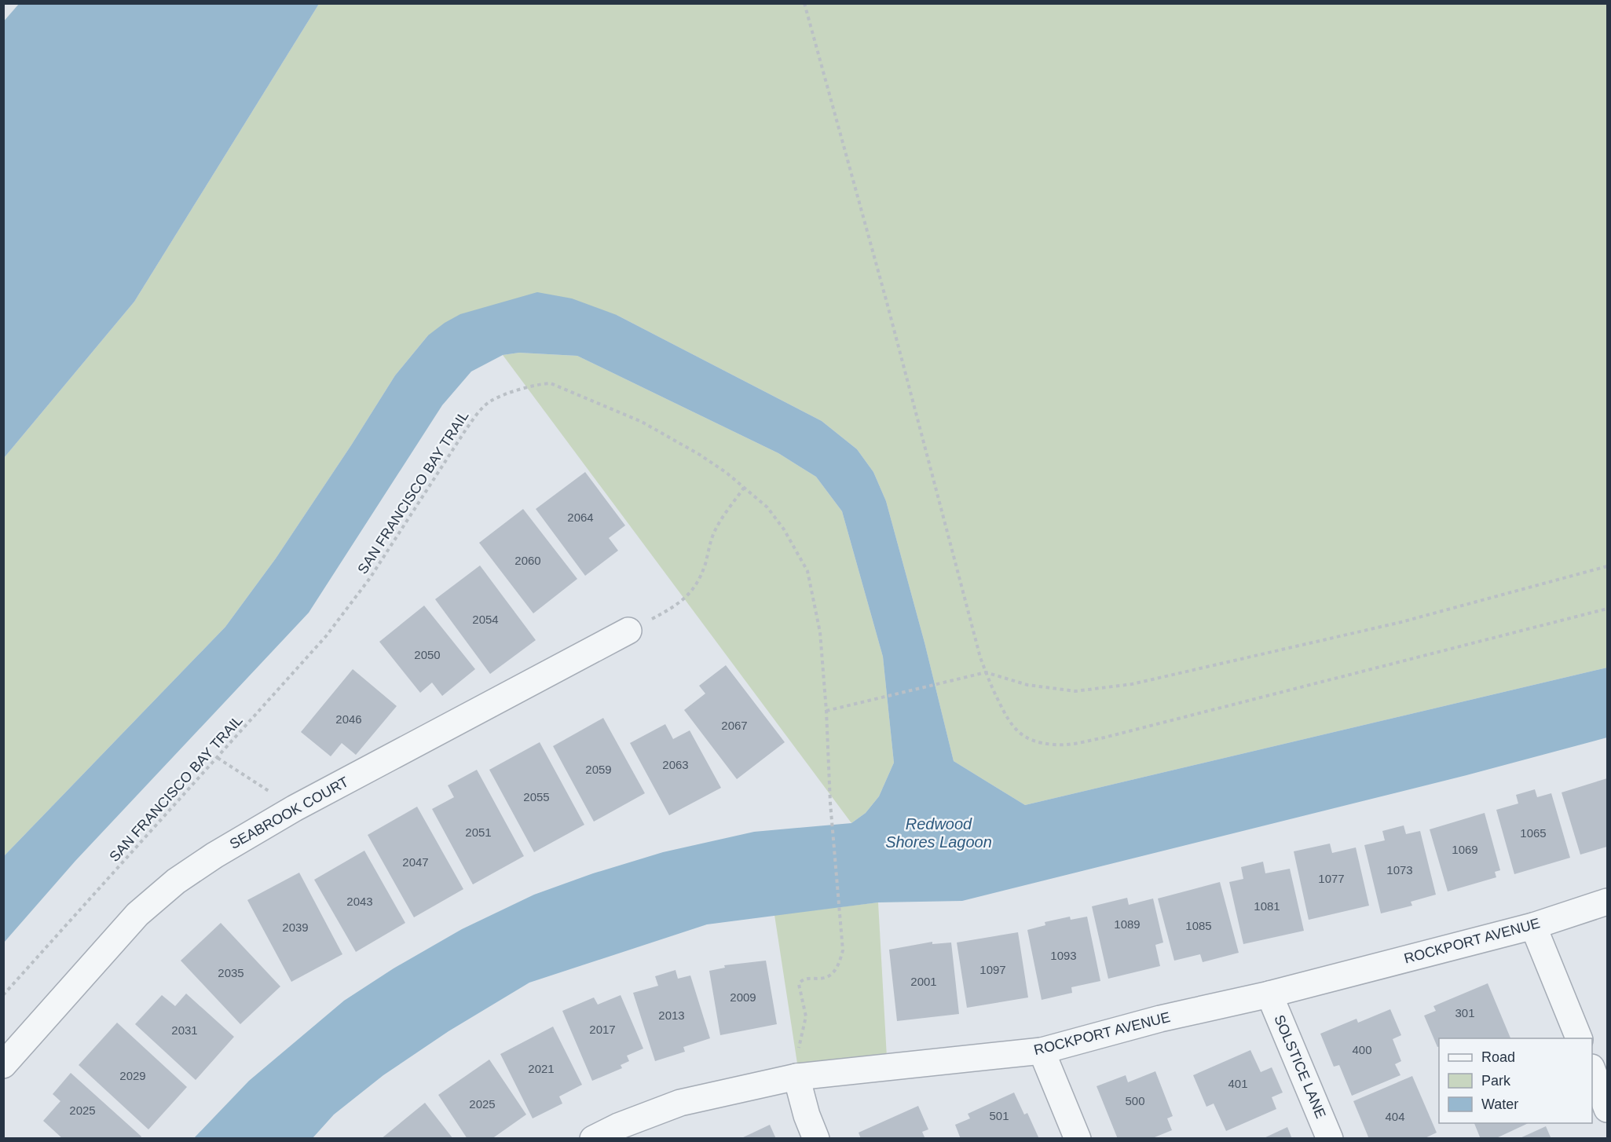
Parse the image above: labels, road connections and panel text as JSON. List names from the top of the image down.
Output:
{
  "streets": {
    "street": ["SEABROOK COURT", "ROCKPORT AVENUE", "SOLSTICE LANE"],
    "path": ["SAN FRANCISCO BAY TRAIL"]
  },
  "crossings": [
    ["SAN FRANCISCO BAY TRAIL", "ROCKPORT AVENUE"],
    ["ROCKPORT AVENUE", "SOLSTICE LANE"]
  ],
  "water": ["Redwood Shores Lagoon"],
  "house_numbers": [
    "2064",
    "2060",
    "2054",
    "2050",
    "2046",
    "2067",
    "2063",
    "2059",
    "2055",
    "2051",
    "1065",
    "1069",
    "2047",
    "1073",
    "1077",
    "2043",
    "1081",
    "1089",
    "1085",
    "2039",
    "1093",
    "1097",
    "2035",
    "2001",
    "2009",
    "301",
    "2013",
    "2017",
    "2031",
    "400",
    "2021",
    "2029",
    "401",
    "500",
    "2025",
    "2025",
    "501",
    "404"
  ],
  "legend": ["Road", "Park", "Water"]
}
